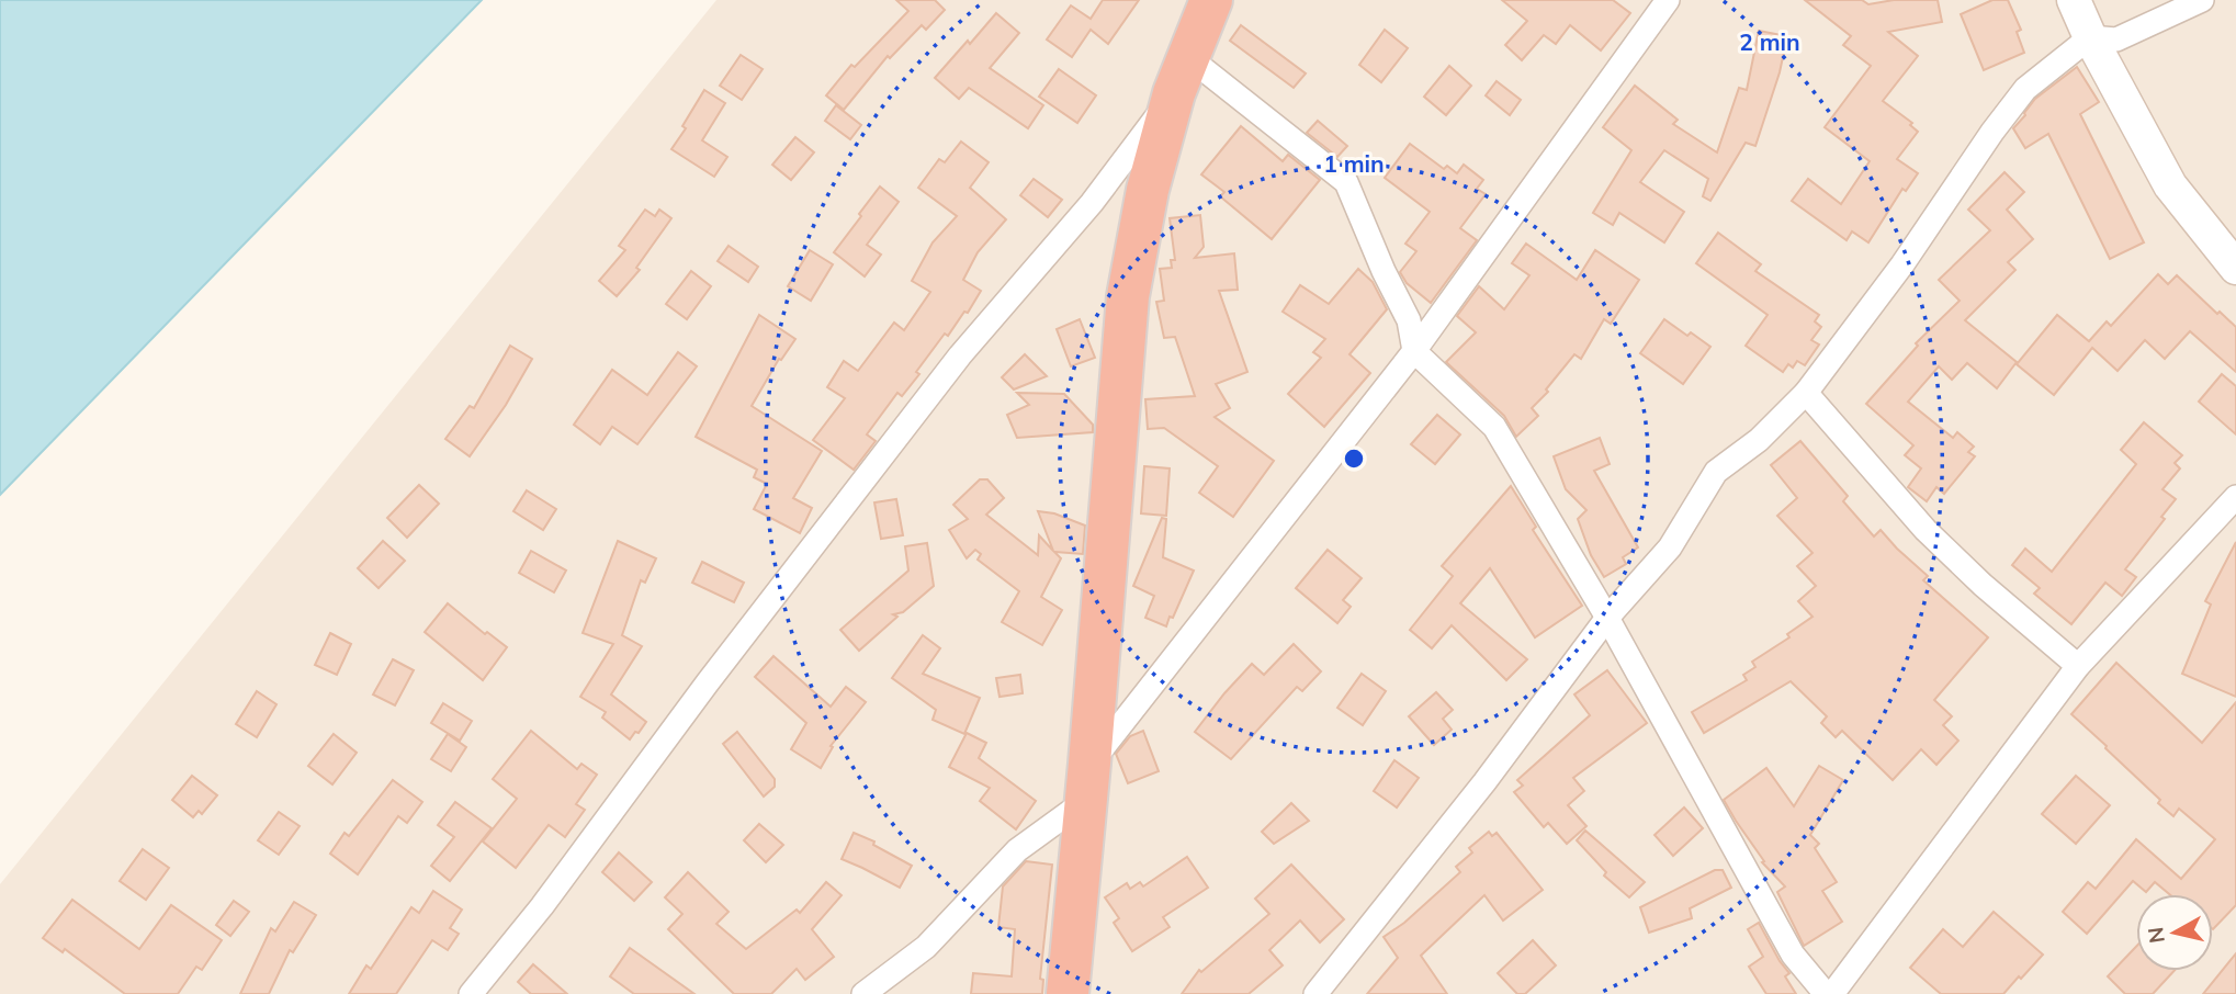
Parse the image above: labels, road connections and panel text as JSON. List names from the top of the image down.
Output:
{
  "north": "left",
  "rings": ["2 min", "1 min"]
}
